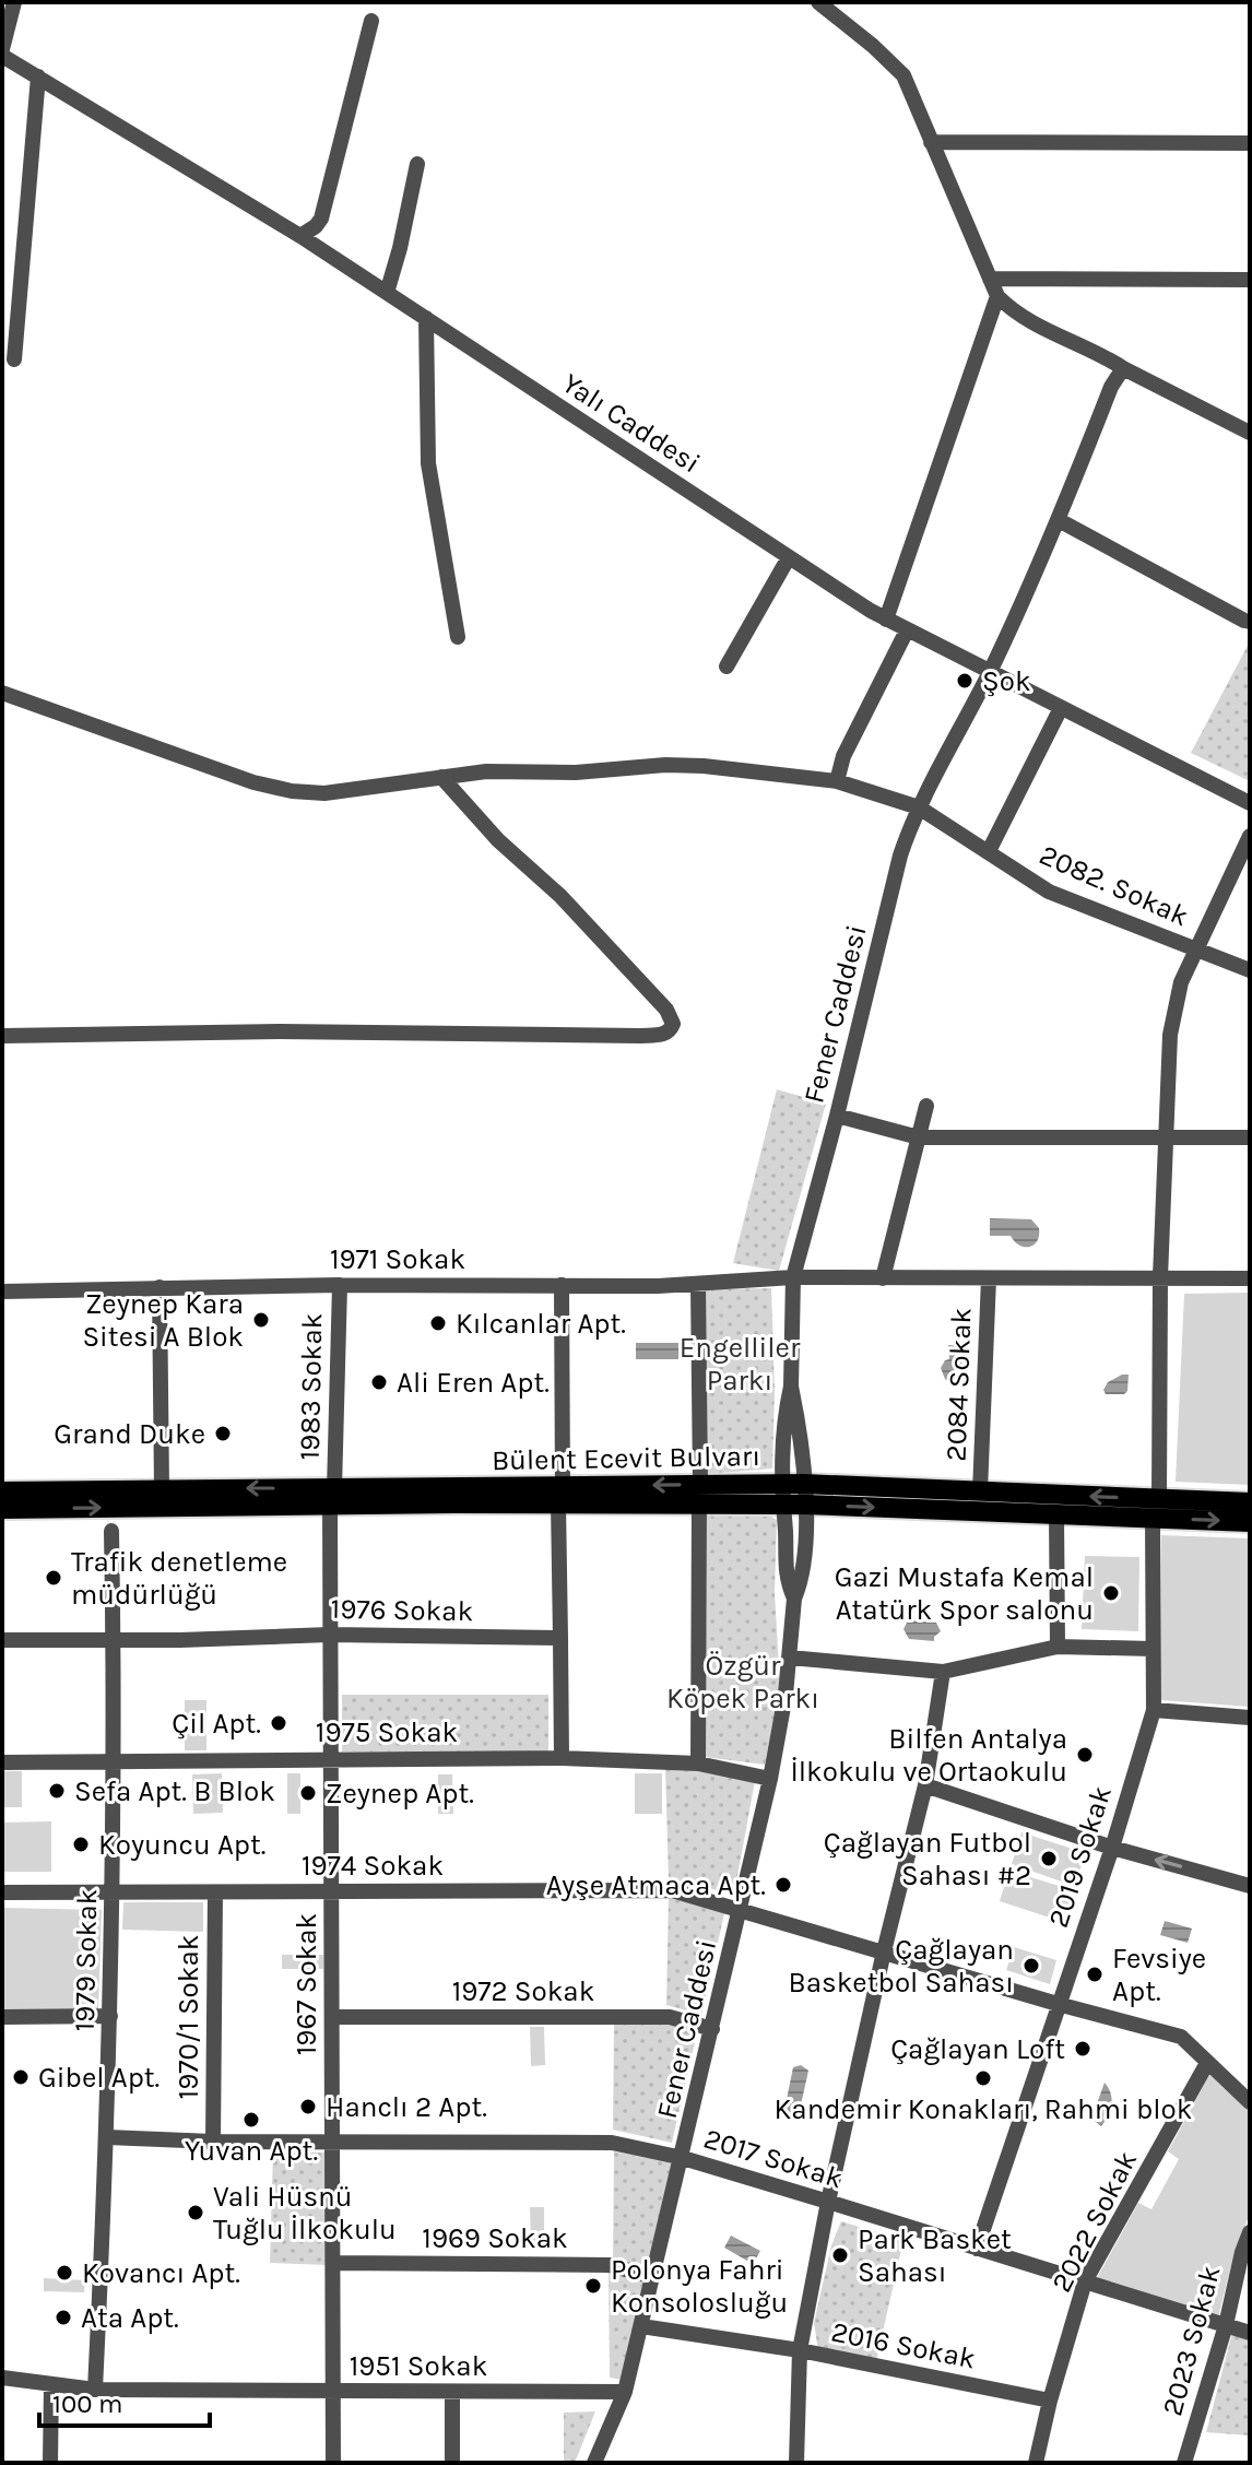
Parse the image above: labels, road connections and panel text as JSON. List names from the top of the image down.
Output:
{
  "streets": {
    "main road": ["Bülent Ecevit Bulvarı"],
    "street": [
      "Yalı Caddesi",
      "2082. Sokak",
      "Fener Caddesi",
      "1971 Sokak",
      "2084 Sokak",
      "1983 Sokak",
      "1976 Sokak",
      "1975 Sokak",
      "2019 Sokak",
      "1974 Sokak",
      "1979 Sokak",
      "1967 Sokak",
      "1972 Sokak",
      "1970/1 Sokak",
      "2017 Sokak",
      "2022 Sokak",
      "1969 Sokak",
      "2023 Sokak",
      "2016 Sokak",
      "1951 Sokak"
    ]
  },
  "crossings": [
    ["Yalı Caddesi", "Fener Caddesi"],
    ["2082. Sokak", "Fener Caddesi"],
    ["2082. Sokak", "2019 Sokak"],
    ["Fener Caddesi", "1971 Sokak"],
    ["Fener Caddesi", "Bülent Ecevit Bulvarı"],
    ["Fener Caddesi", "1975 Sokak"],
    ["Fener Caddesi", "1974 Sokak"],
    ["Fener Caddesi", "1972 Sokak"],
    ["Fener Caddesi", "2017 Sokak"],
    ["Fener Caddesi", "1969 Sokak"],
    ["Fener Caddesi", "2016 Sokak"],
    ["Fener Caddesi", "1951 Sokak"],
    ["1971 Sokak", "2084 Sokak"],
    ["1971 Sokak", "1983 Sokak"],
    ["1971 Sokak", "2019 Sokak"],
    ["2084 Sokak", "Bülent Ecevit Bulvarı"],
    ["1983 Sokak", "Bülent Ecevit Bulvarı"],
    ["1983 Sokak", "1967 Sokak"],
    ["Bülent Ecevit Bulvarı", "2019 Sokak"],
    ["Bülent Ecevit Bulvarı", "1967 Sokak"],
    ["1976 Sokak", "1979 Sokak"],
    ["1976 Sokak", "1967 Sokak"],
    ["1975 Sokak", "1979 Sokak"],
    ["1975 Sokak", "1967 Sokak"],
    ["2019 Sokak", "1974 Sokak"],
    ["2019 Sokak", "2017 Sokak"],
    ["1974 Sokak", "1979 Sokak"],
    ["1974 Sokak", "1967 Sokak"],
    ["1974 Sokak", "1970/1 Sokak"],
    ["1974 Sokak", "2022 Sokak"],
    ["1979 Sokak", "2017 Sokak"],
    ["1979 Sokak", "1951 Sokak"],
    ["1967 Sokak", "1972 Sokak"],
    ["1967 Sokak", "2017 Sokak"],
    ["1967 Sokak", "1969 Sokak"],
    ["1967 Sokak", "1951 Sokak"],
    ["1970/1 Sokak", "2017 Sokak"],
    ["2017 Sokak", "2022 Sokak"],
    ["2017 Sokak", "2023 Sokak"],
    ["2022 Sokak", "2016 Sokak"]
  ],
  "parks": ["Engelliler Parkı", "Özgür Köpek Parkı"],
  "places": [
    "Şok",
    "Zeynep Kara Sitesi A Blok",
    "Kılcanlar Apt.",
    "Ali Eren Apt.",
    "Grand Duke",
    "Trafik denetleme müdürlüğü",
    "Gazi Mustafa Kemal Atatürk Spor salonu",
    "Çil Apt.",
    "Bilfen Antalya İlkokulu ve Ortaokulu",
    "Sefa Apt. B Blok",
    "Zeynep Apt.",
    "Koyuncu Apt.",
    "Çağlayan Futbol Sahası #2",
    "Ayşe Atmaca Apt.",
    "Çağlayan Basketbol Sahası",
    "Fevsiye Apt.",
    "Çağlayan Loft",
    "Gibel Apt.",
    "Kandemir Konakları, Rahmi blok",
    "Hanclı 2 Apt.",
    "Yuvan Apt.",
    "Vali Hüsnü Tuğlu İlkokulu",
    "Park Basket Sahası",
    "Kovancı Apt.",
    "Polonya Fahri Konsolosluğu",
    "Ata Apt."
  ],
  "scale_bar": "100 m"
}
